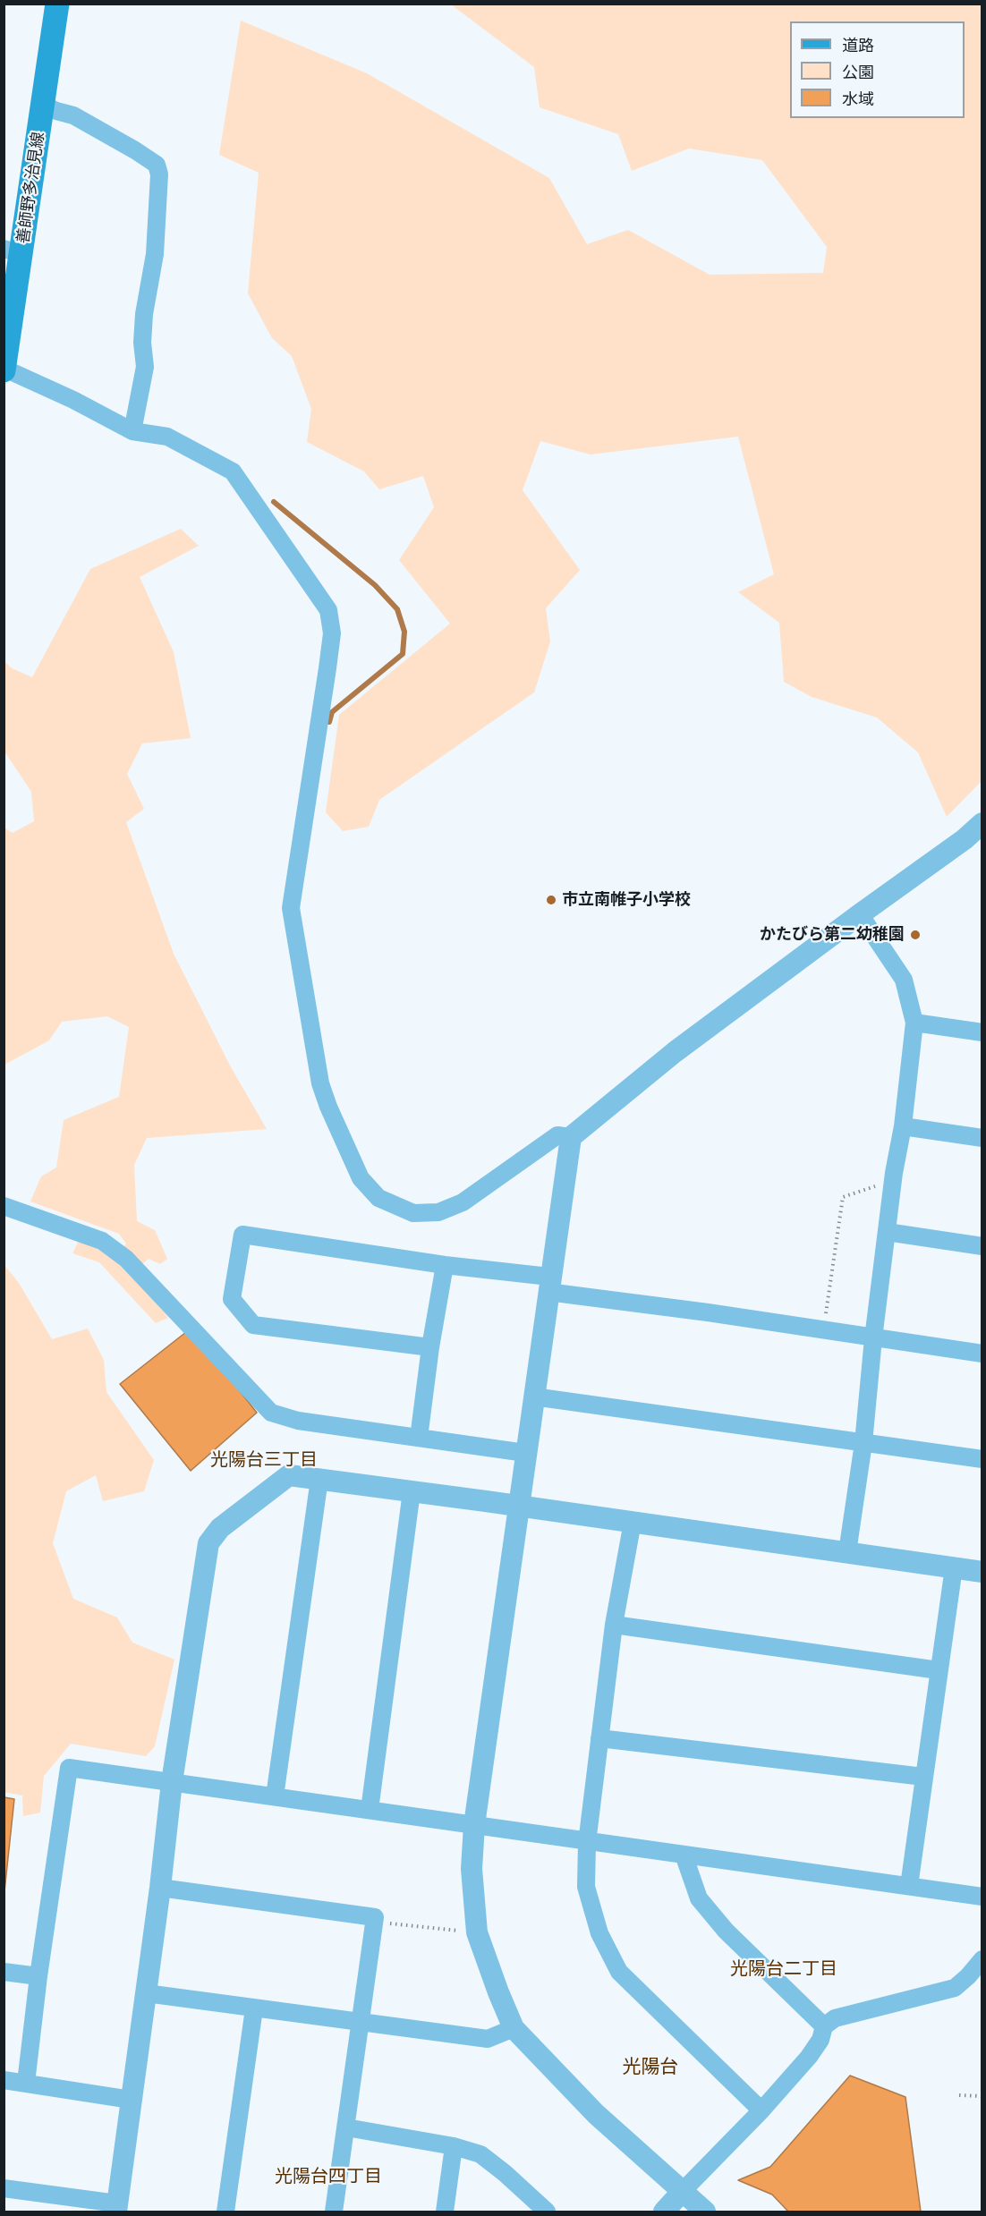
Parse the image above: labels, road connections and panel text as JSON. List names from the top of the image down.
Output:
{
  "streets": {
    "main road": ["善師野多治見線"]
  },
  "districts": [
    "光陽台三丁目",
    "光陽台二丁目",
    "光陽台",
    "光陽台四丁目"
  ],
  "places": ["市立南帷子小学校", "かたびら第二幼稚園"],
  "legend": ["道路", "公園", "水域"]
}
